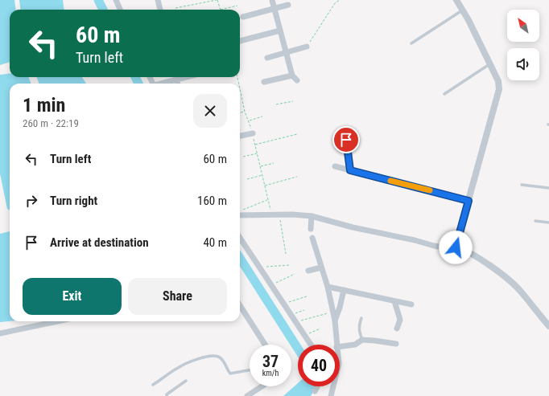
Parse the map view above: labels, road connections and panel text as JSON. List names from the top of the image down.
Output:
{
  "north": "top left",
  "page": {
    "turn": ["60 m", "Turn left"],
    "heading": ["1 min", "260 m · 22:19"],
    "list": [
      {
        "name": "Turn left",
        "value": "60 m"
      },
      {
        "name": "Turn right",
        "value": "160 m"
      },
      {
        "name": "Arrive at destination",
        "value": "40 m"
      }
    ],
    "buttons": ["Exit", "Share"],
    "speed": "37 km/h",
    "limit": "40"
  }
}
